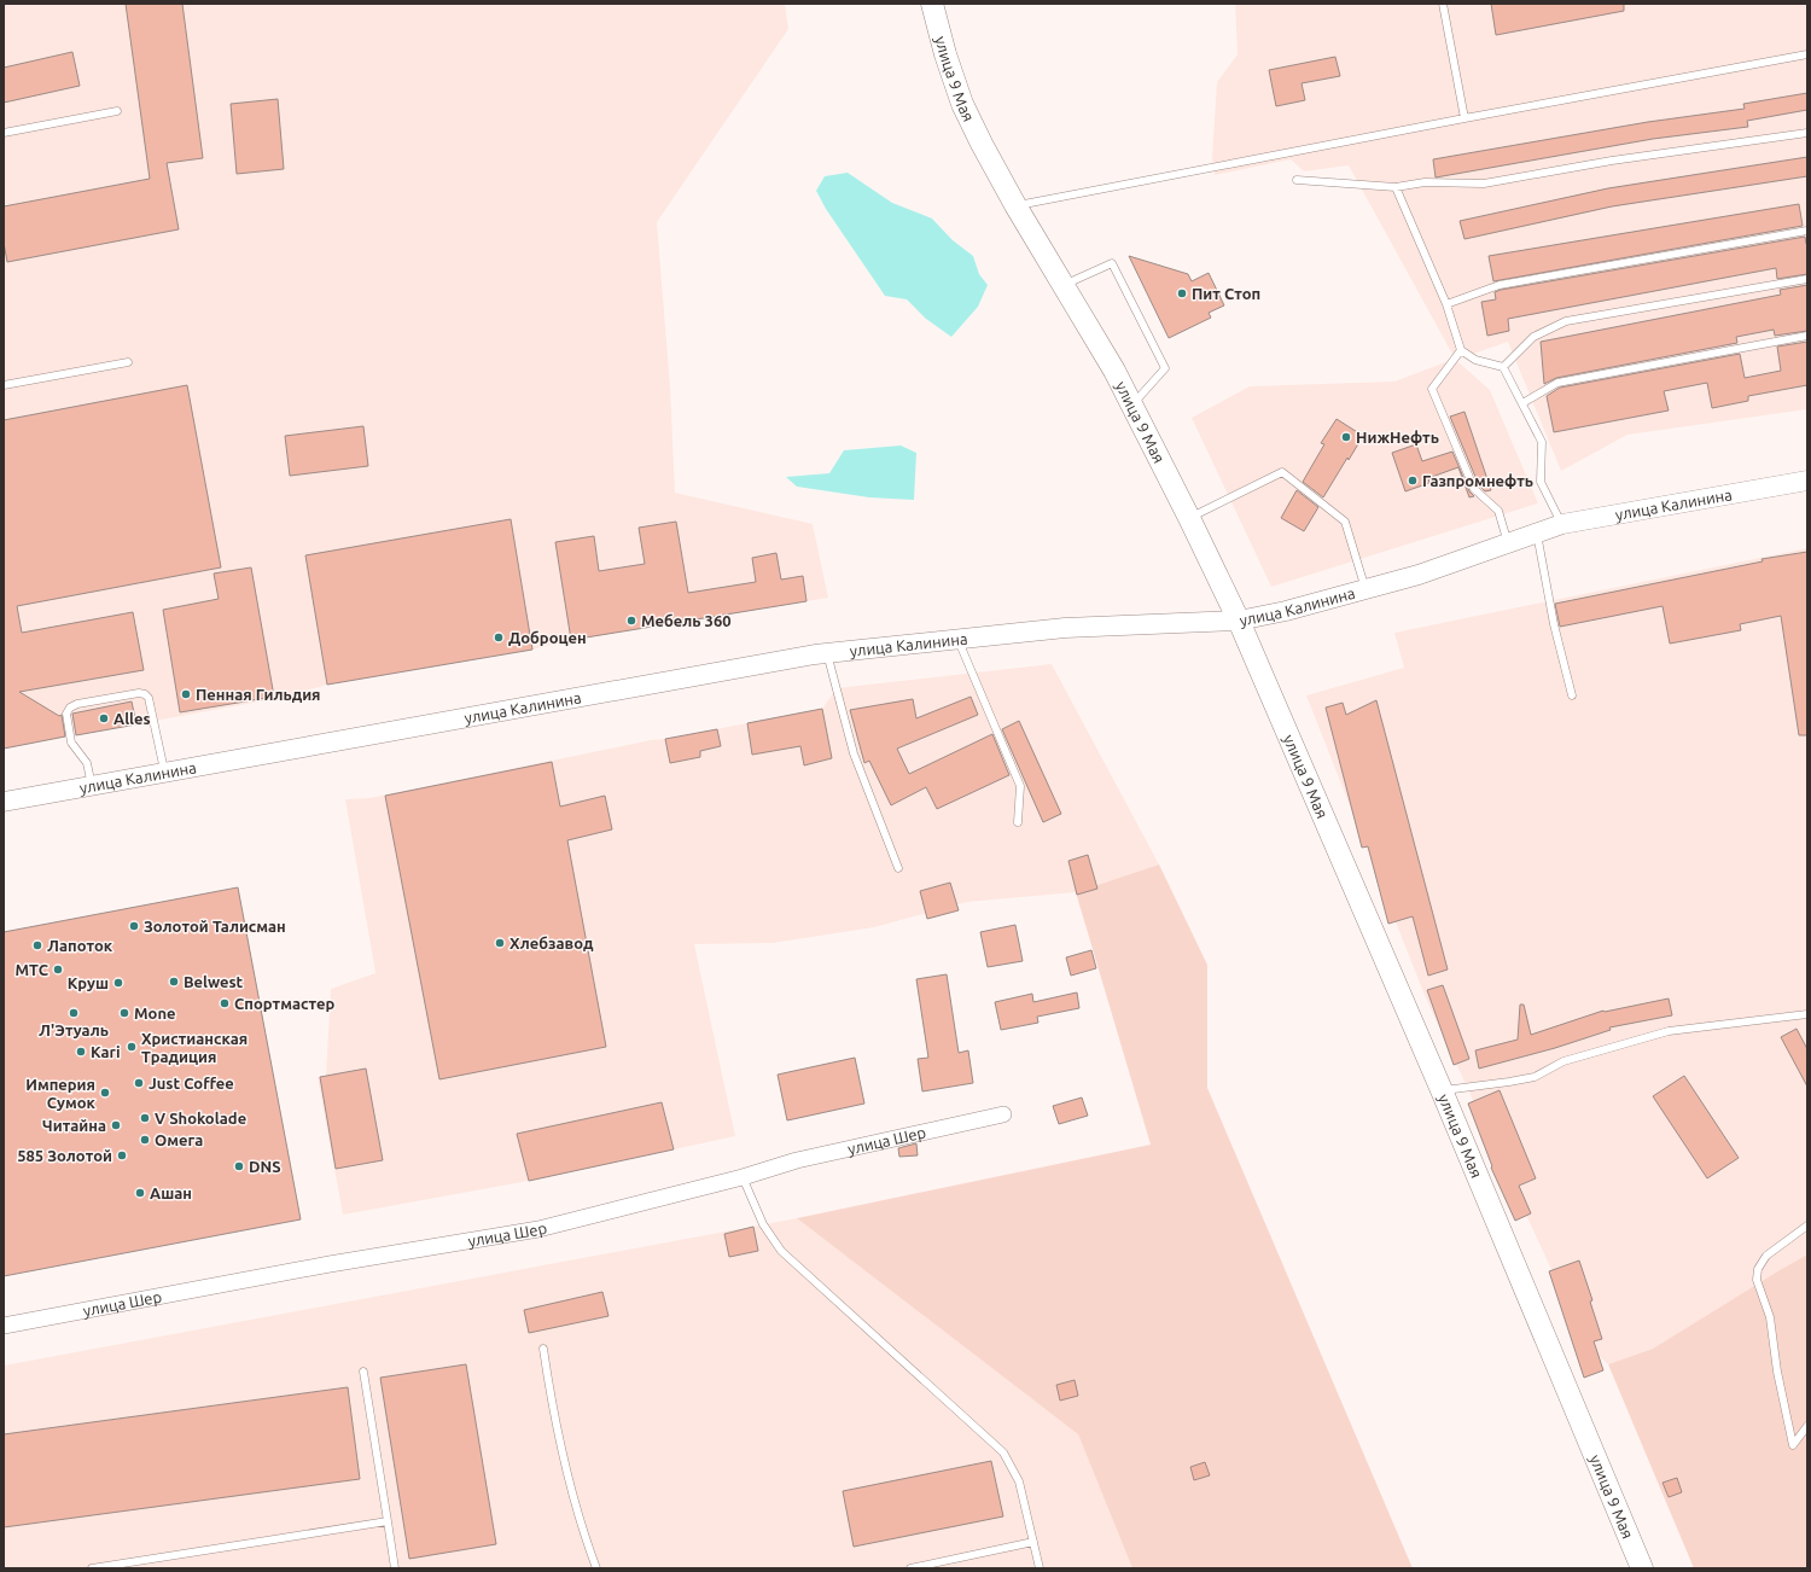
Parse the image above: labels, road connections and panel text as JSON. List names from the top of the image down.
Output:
{
  "streets": {
    "main road": ["улица 9 Мая"],
    "street": ["улица Калинина", "улица Шер"]
  },
  "crossings": [
    ["улица 9 Мая", "улица Калинина"]
  ],
  "places": [
    "Пит Стоп",
    "НижНефть",
    "Газпромнефть",
    "Мебель 360",
    "Доброцен",
    "Пенная Гильдия",
    "Alles",
    "Золотой Талисман",
    "Хлебзавод",
    "Лапоток",
    "МТС",
    "Belwest",
    "Круш",
    "Спортмастер",
    "Л'Этуаль",
    "Mone",
    "Христианская Традиция",
    "Kari",
    "Just Coffee",
    "Империя Сумок",
    "V Shokolade",
    "Читайна",
    "Омега",
    "585 Золотой",
    "DNS",
    "Ашан"
  ]
}
